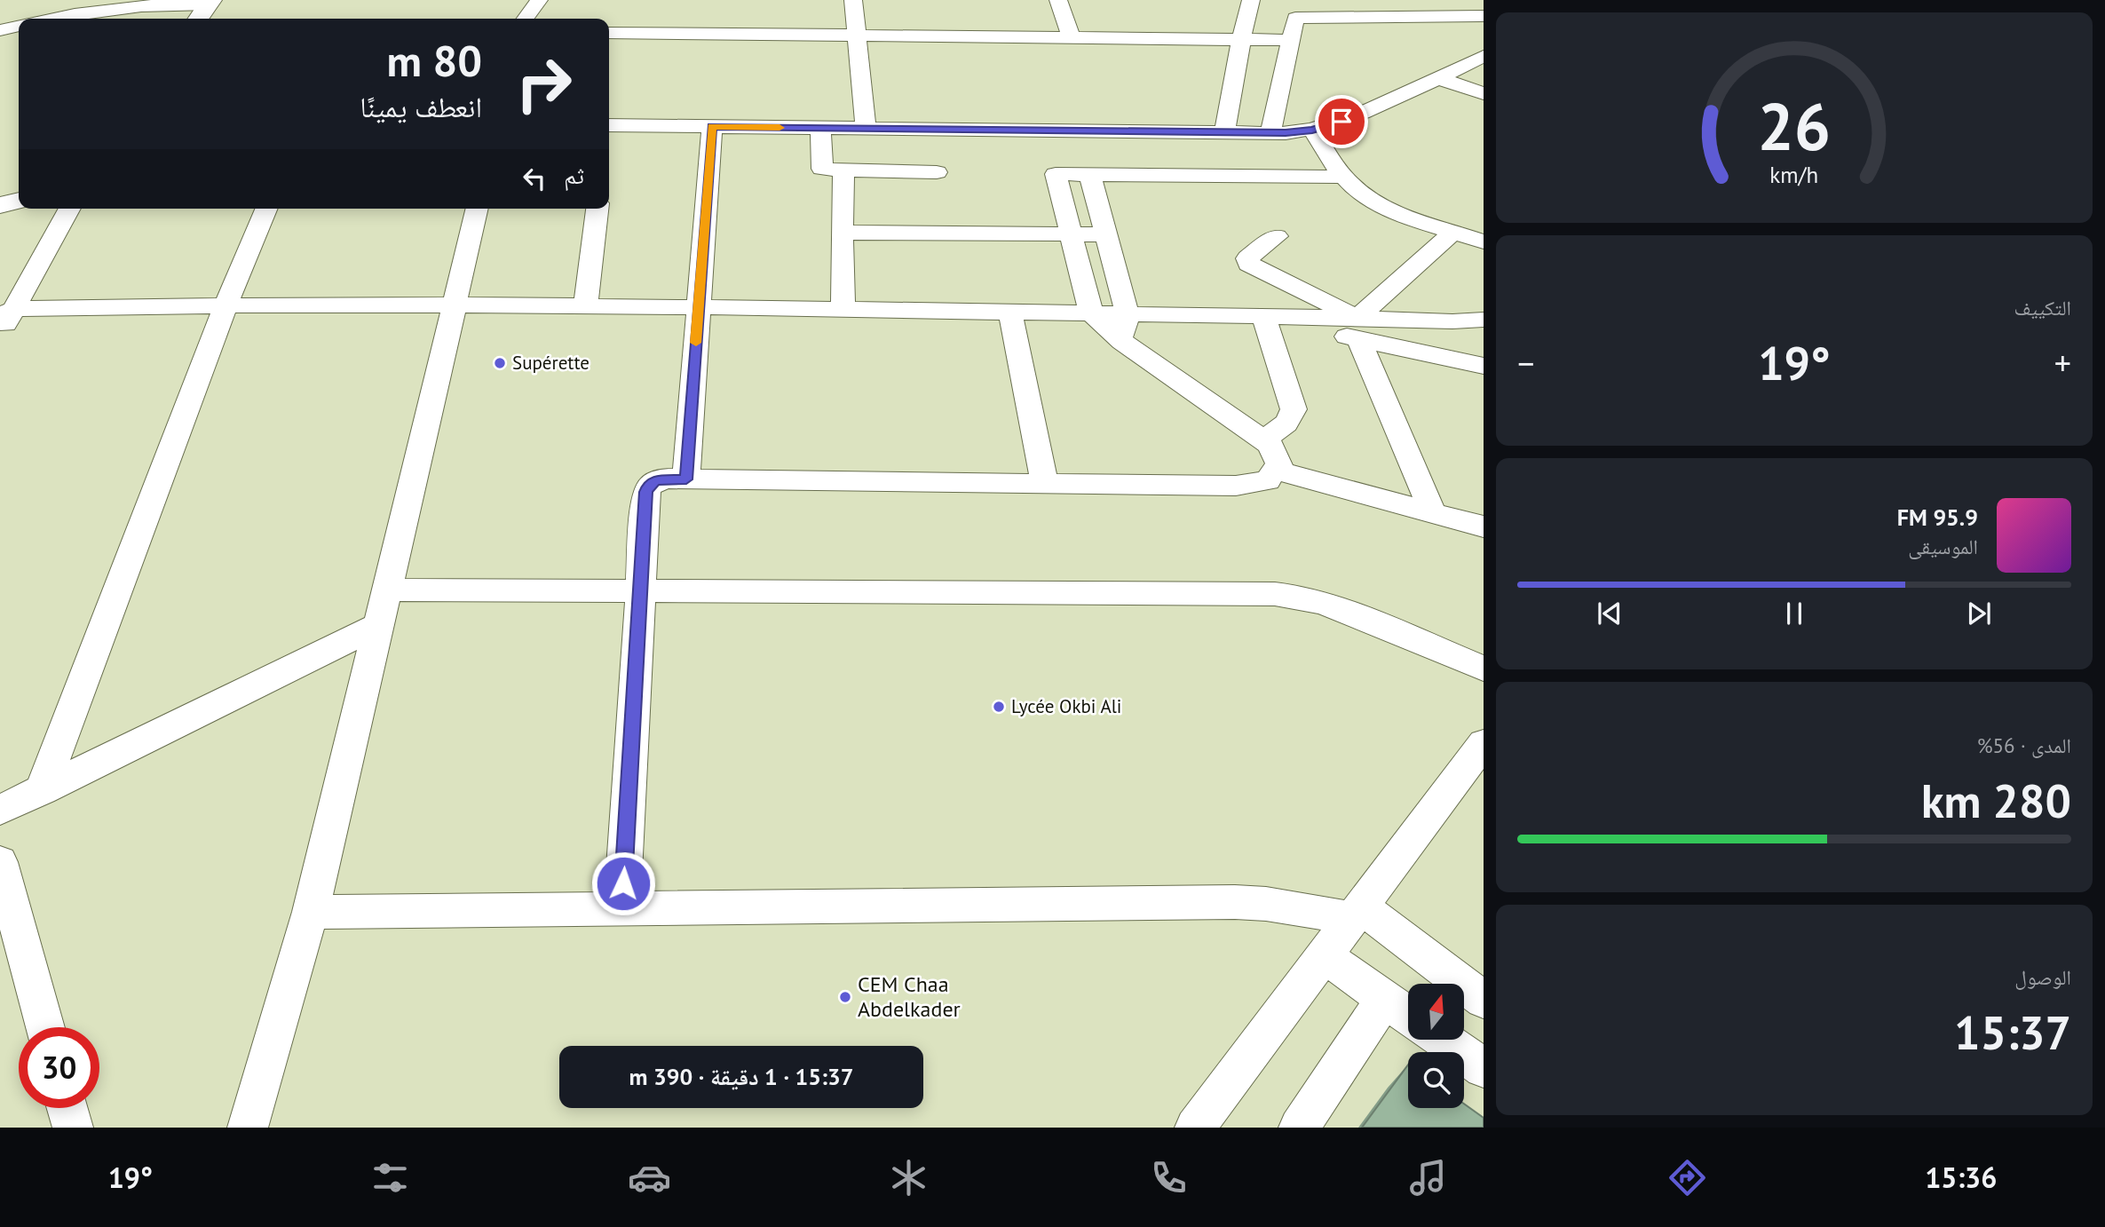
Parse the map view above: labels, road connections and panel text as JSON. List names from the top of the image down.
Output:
{
  "places": ["Supérette", "Lycée Okbi Ali", "CEM Chaa Abdelkader"],
  "north": "top",
  "page": {
    "turn": ["80 m", "انعطف يمينًا"],
    "then": "ثم",
    "tile": [
      "التكييف",
      ["المدى · 56%", "280 km"],
      ["الوصول", "15:37"]
    ],
    "heat": ["−", "19°", "+"],
    "song": ["95.9 FM", "الموسيقى"],
    "limit": "30",
    "trip": "15:37 · 1 دقيقة · 390 m",
    "tabs": ["15:36", "19°"],
    "gauge": ["26", "km/h"]
  }
}
